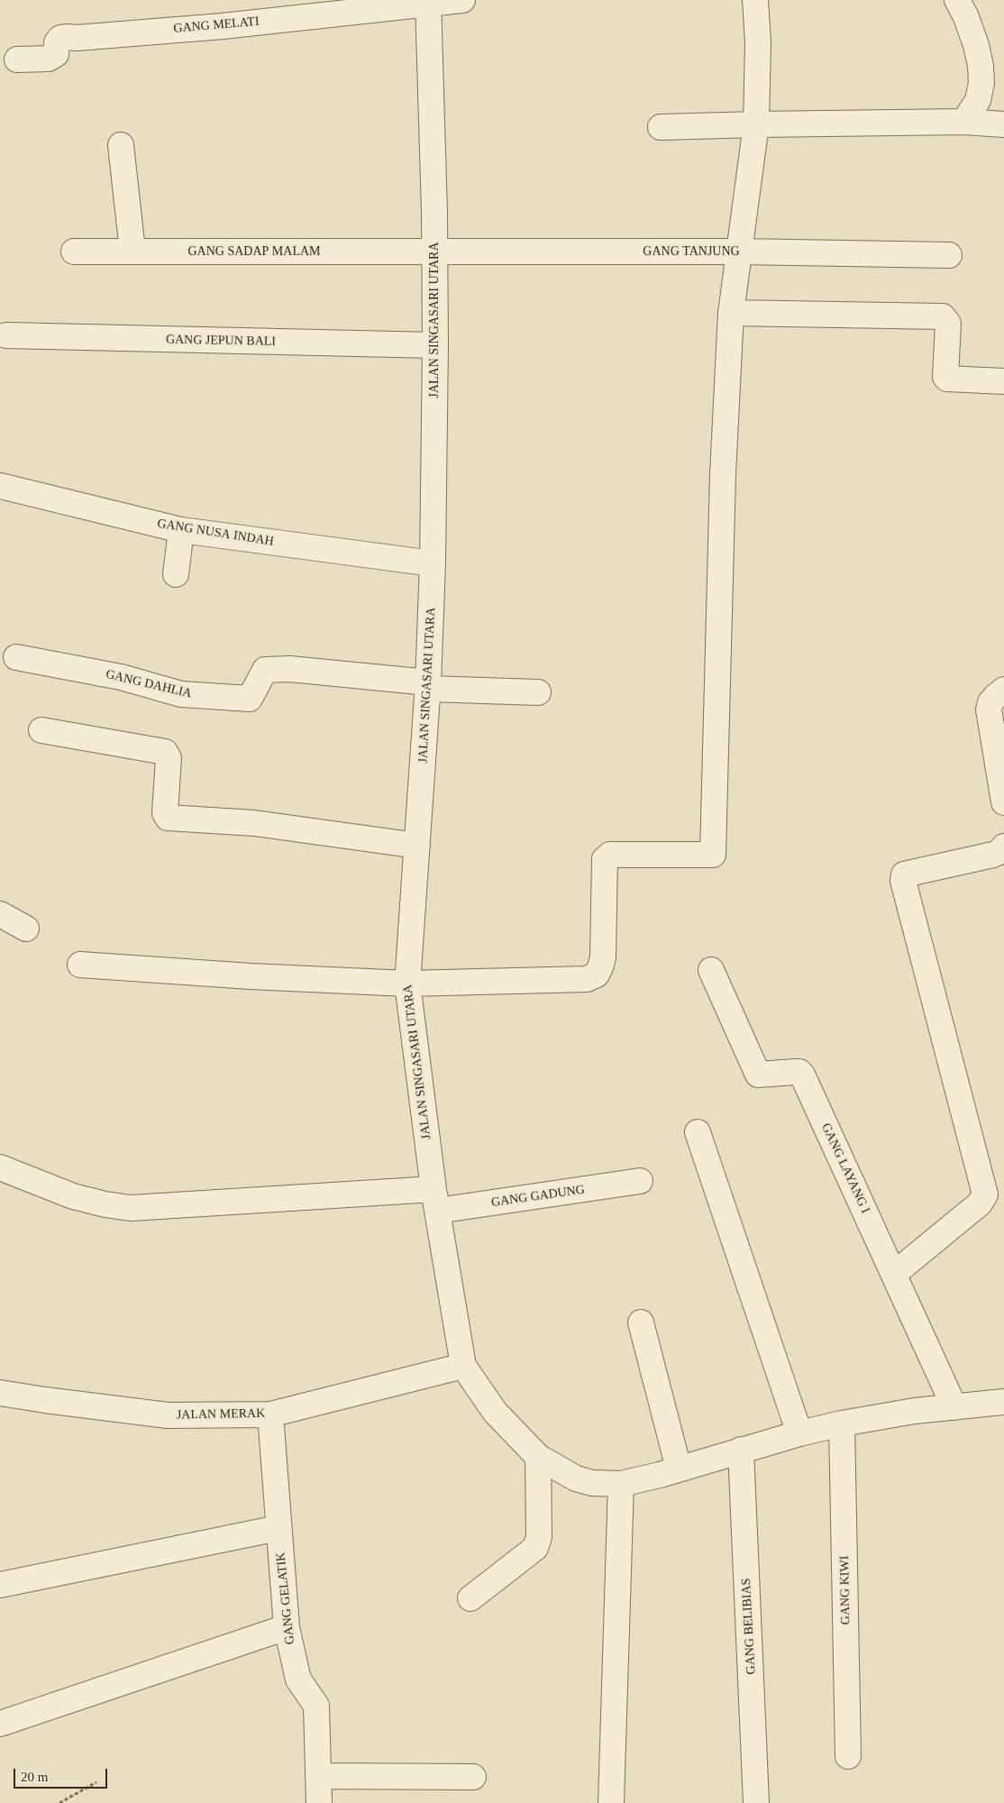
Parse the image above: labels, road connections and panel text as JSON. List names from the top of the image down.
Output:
{
  "streets": {
    "street": [
      "GANG MELATI",
      "GANG SADAP MALAM",
      "GANG TANJUNG",
      "JALAN SINGASARI UTARA",
      "GANG JEPUN BALI",
      "GANG NUSA INDAH",
      "GANG DAHLIA",
      "GANG LAYANG I",
      "GANG GADUNG",
      "JALAN MERAK",
      "GANG KIWI",
      "GANG GELATIK",
      "GANG BELIBIAS"
    ]
  },
  "crossings": [
    ["GANG MELATI", "JALAN SINGASARI UTARA"],
    ["GANG SADAP MALAM", "GANG TANJUNG"],
    ["GANG SADAP MALAM", "JALAN SINGASARI UTARA"],
    ["GANG TANJUNG", "JALAN SINGASARI UTARA"],
    ["JALAN SINGASARI UTARA", "GANG JEPUN BALI"],
    ["JALAN SINGASARI UTARA", "GANG NUSA INDAH"],
    ["JALAN SINGASARI UTARA", "GANG DAHLIA"],
    ["JALAN SINGASARI UTARA", "GANG GADUNG"],
    ["JALAN SINGASARI UTARA", "JALAN MERAK"],
    ["JALAN MERAK", "GANG GELATIK"]
  ],
  "scale_bar": "20 m"
}
